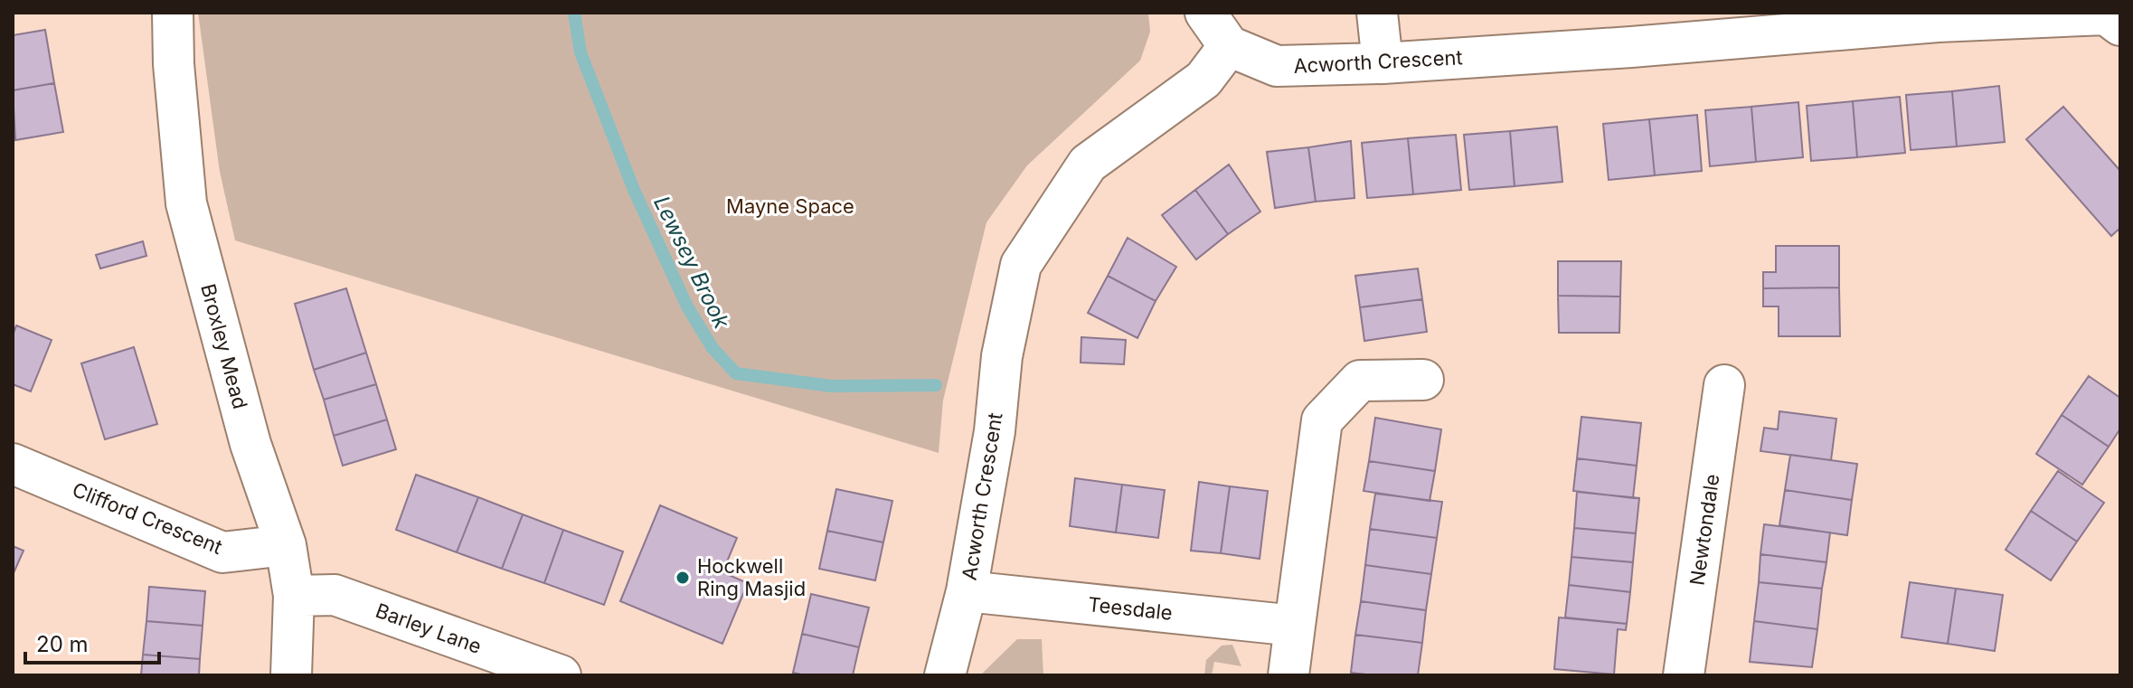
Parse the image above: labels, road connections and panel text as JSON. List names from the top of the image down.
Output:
{
  "streets": {
    "street": [
      "Acworth Crescent",
      "Broxley Mead",
      "Clifford Crescent",
      "Newtondale",
      "Teesdale",
      "Barley Lane"
    ]
  },
  "crossings": [
    ["Acworth Crescent", "Teesdale"],
    ["Broxley Mead", "Clifford Crescent"],
    ["Broxley Mead", "Barley Lane"]
  ],
  "water": ["Lewsey Brook"],
  "parks": ["Mayne Space"],
  "places": ["Hockwell Ring Masjid"],
  "scale_bar": "20 m"
}
